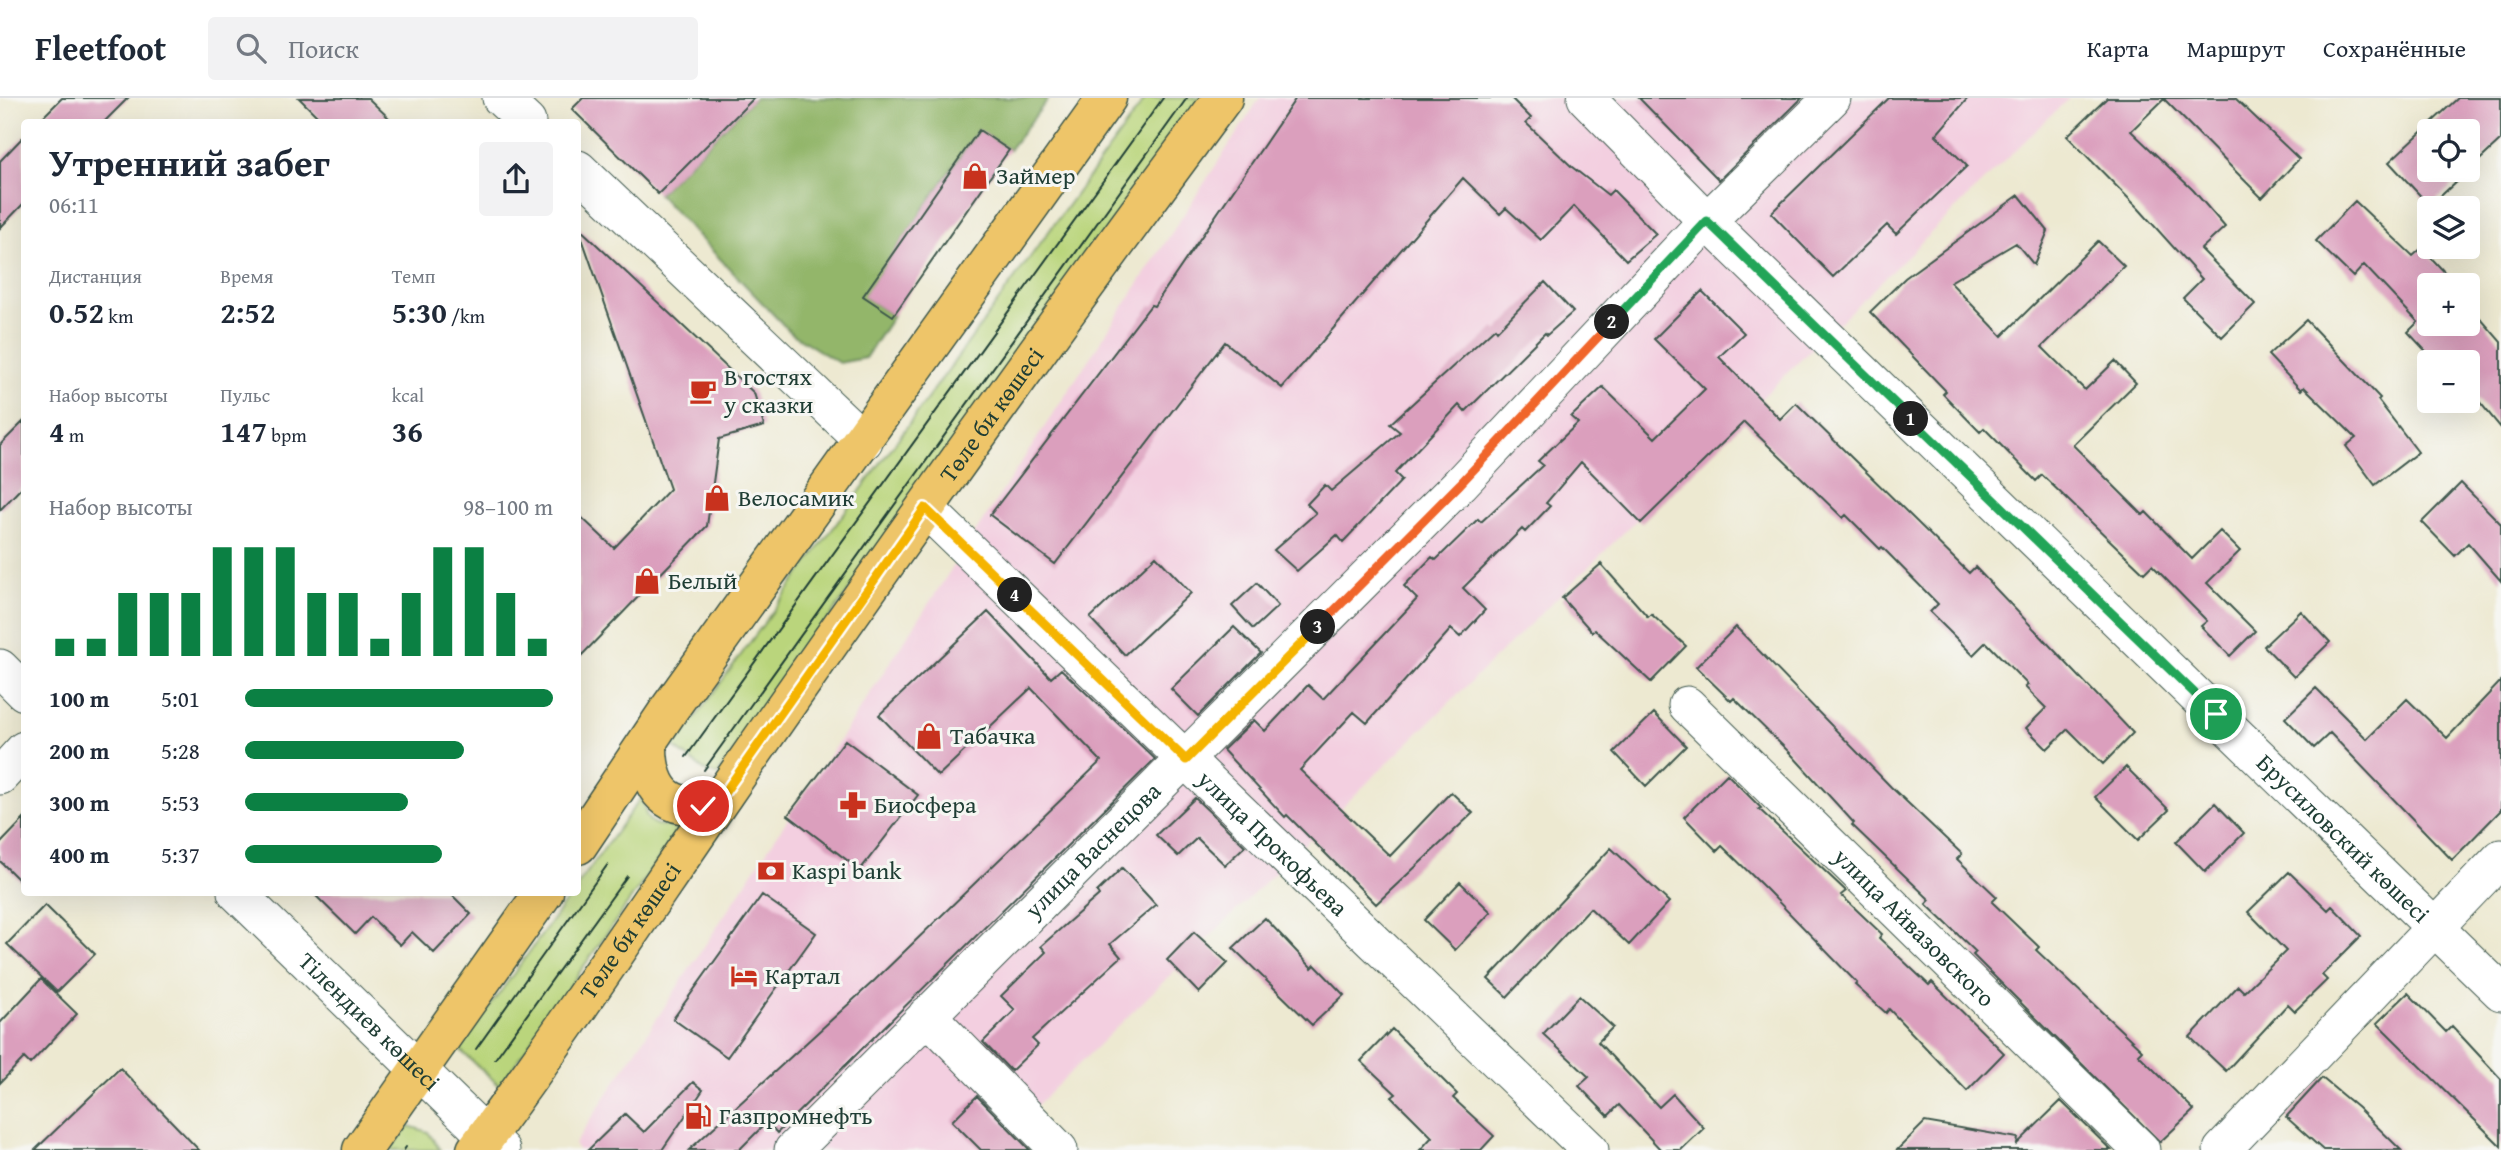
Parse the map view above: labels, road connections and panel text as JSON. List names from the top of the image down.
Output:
{
  "streets": {
    "main road": ["Төле би көшесі"],
    "street": [
      "Брусиловский көшесі",
      "улица Прокофьева",
      "улица Васнецова",
      "улица Айвазовского",
      "Тілендиев көшесі"
    ]
  },
  "crossings": [
    ["Төле би көшесі", "улица Прокофьева"],
    ["Төле би көшесі", "Тілендиев көшесі"],
    ["Брусиловский көшесі", "улица Васнецова"],
    ["улица Прокофьева", "улица Васнецова"]
  ],
  "places": {
    "shop": [
      "Займер",
      "Велосамик",
      "Белый",
      "Табачка"
    ],
    "cafe": ["В гостях у сказки"],
    "pharmacy": ["Биосфера"],
    "bank": ["Kaspi bank"],
    "hotel": ["Картал"],
    "fuel station": ["Газпромнефть"]
  },
  "page": {
    "header": "Fleetfoot",
    "search": "Поиск",
    "nav": ["Карта", "Маршрут", "Сохранённые"],
    "map_buttons": ["+", "−"],
    "heading": ["Утренний забег", "06:11"],
    "stats": [
      ["Дистанция", "0.52 km"],
      ["Время", "2:52"],
      ["Темп", "5:30 /km"],
      ["Набор высоты", "4 m"],
      ["Пульс", "147 bpm"],
      ["kcal", "36"]
    ],
    "pins": [
      "2",
      "1",
      "4",
      "3"
    ],
    "chart": ["Набор высоты", "98–100 m"],
    "list": [
      {
        "name": "100 m",
        "note": "5:01"
      },
      {
        "name": "200 m",
        "note": "5:28"
      },
      {
        "name": "300 m",
        "note": "5:53"
      },
      {
        "name": "400 m",
        "note": "5:37"
      }
    ]
  }
}
